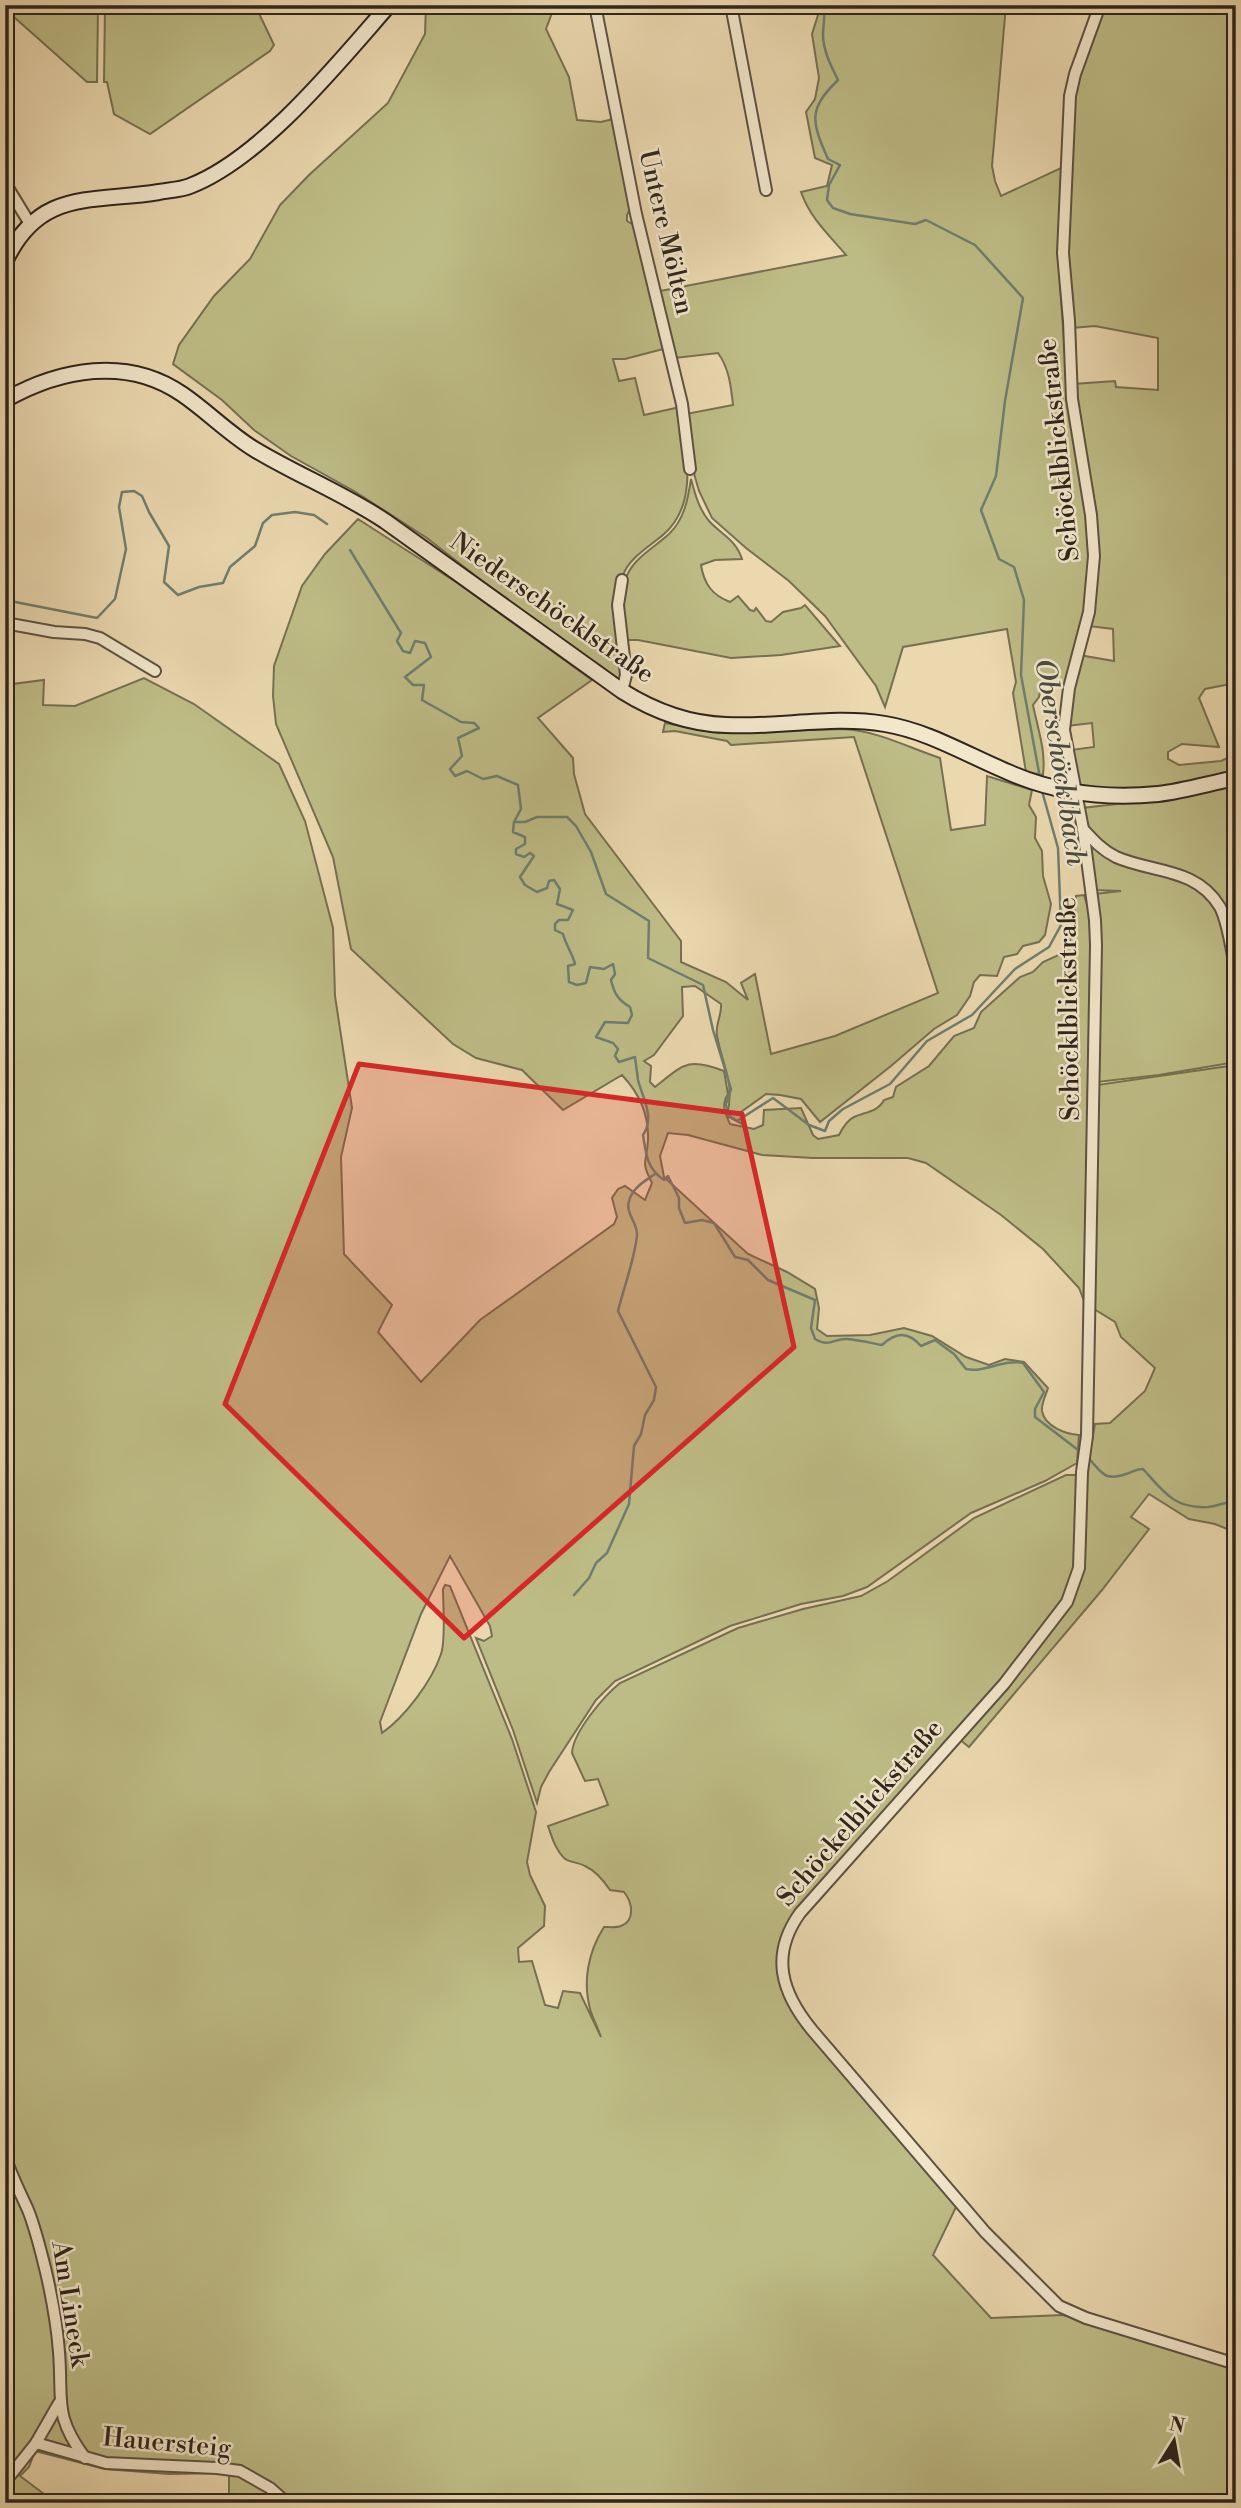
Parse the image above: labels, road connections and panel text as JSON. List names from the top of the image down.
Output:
{
  "streets": {
    "main road": ["Niederschöcklstraße"],
    "street": [
      "Untere Mölten",
      "Schöcklblickstraße",
      "Schöckelblickstraße",
      "Am Lineck",
      "Hauersteig"
    ]
  },
  "crossings": [
    ["Schöcklblickstraße", "Niederschöcklstraße"],
    ["Schöcklblickstraße", "Schöckelblickstraße"],
    ["Am Lineck", "Hauersteig"]
  ],
  "water": ["Oberschöcklbach"],
  "north": "top"
}
